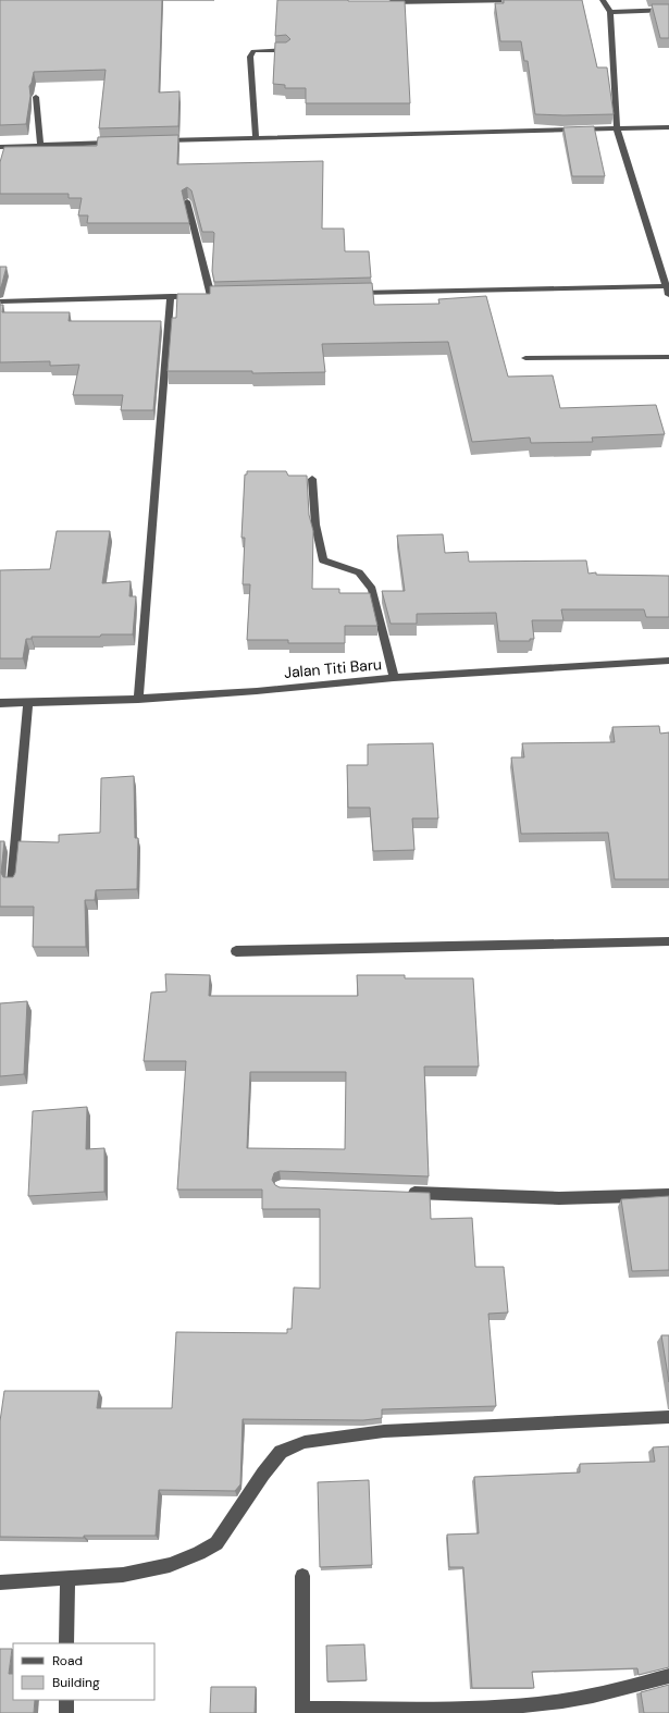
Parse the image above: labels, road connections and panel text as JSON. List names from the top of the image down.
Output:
{
  "streets": {
    "street": ["Jalan Titi Baru"]
  },
  "legend": ["Road", "Building"]
}
